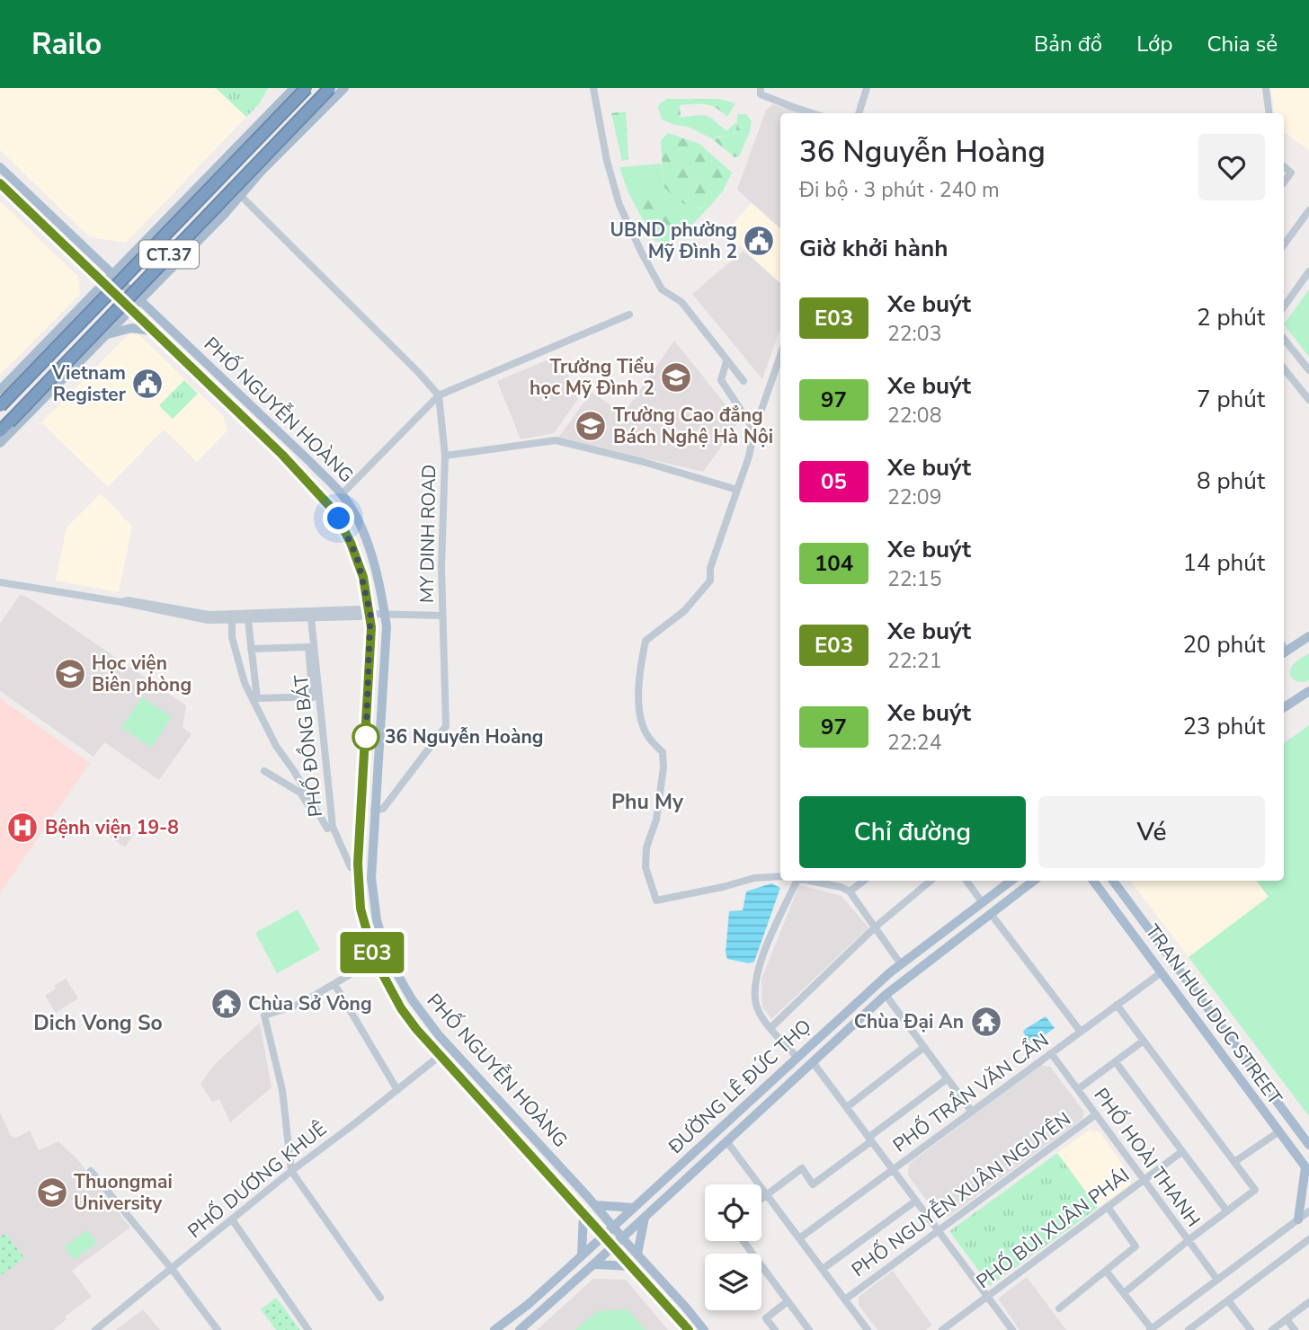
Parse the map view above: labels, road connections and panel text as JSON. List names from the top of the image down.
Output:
{
  "streets": {
    "highway": ["CT.37"],
    "main road": ["PHỐ NGUYỄN HOÀNG", "TRAN HUU DUC STREET", "ĐƯỜNG LÊ ĐỨC THỌ"],
    "street": [
      "MY DINH ROAD",
      "PHỐ ĐỒNG BÁT",
      "PHỐ TRẦN VĂN CẨN",
      "PHỐ HOÀI THANH",
      "PHỐ DƯƠNG KHUÊ",
      "PHỐ NGUYỄN XUÂN NGUYÊN",
      "PHỐ BÙI XUÂN PHÁI"
    ]
  },
  "crossings": [
    ["PHỐ NGUYỄN HOÀNG", "MY DINH ROAD"],
    ["PHỐ NGUYỄN HOÀNG", "ĐƯỜNG LÊ ĐỨC THỌ"],
    ["PHỐ NGUYỄN HOÀNG", "PHỐ DƯƠNG KHUÊ"],
    ["TRAN HUU DUC STREET", "PHỐ TRẦN VĂN CẨN"],
    ["PHỐ TRẦN VĂN CẨN", "PHỐ HOÀI THANH"],
    ["PHỐ HOÀI THANH", "PHỐ NGUYỄN XUÂN NGUYÊN"],
    ["PHỐ HOÀI THANH", "PHỐ BÙI XUÂN PHÁI"]
  ],
  "districts": ["Phu My", "Dich Vong So"],
  "places": {
    "public building": ["UBND phường Mỹ Đình 2", "Vietnam Register"],
    "school or university": [
      "Trường Tiểu học Mỹ Đình 2",
      "Trường Cao đẳng Bách Nghệ Hà Nội",
      "Học viện Biên phòng",
      "Thuongmai University"
    ],
    "other": ["36 Nguyễn Hoàng"],
    "hospital": ["Bệnh viện 19-8"],
    "temple": ["Chùa Sở Vòng", "Chùa Đại An"]
  },
  "lines": ["bus line E03"],
  "page": {
    "header": "Railo",
    "nav": ["Bản đồ", "Lớp", "Chia sẻ"],
    "on_map": "E03",
    "heading": [
      ["36 Nguyễn Hoàng", "Đi bộ · 3 phút · 240 m"],
      "Giờ khởi hành"
    ],
    "list": [
      {
        "mark": "E03",
        "name": "Xe buýt",
        "note": "22:03",
        "value": "2 phút"
      },
      {
        "mark": "97",
        "name": "Xe buýt",
        "note": "22:08",
        "value": "7 phút"
      },
      {
        "mark": "05",
        "name": "Xe buýt",
        "note": "22:09",
        "value": "8 phút"
      },
      {
        "mark": "104",
        "name": "Xe buýt",
        "note": "22:15",
        "value": "14 phút"
      },
      {
        "mark": "E03",
        "name": "Xe buýt",
        "note": "22:21",
        "value": "20 phút"
      },
      {
        "mark": "97",
        "name": "Xe buýt",
        "note": "22:24",
        "value": "23 phút"
      }
    ],
    "buttons": ["Chỉ đường", "Vé"]
  }
}
